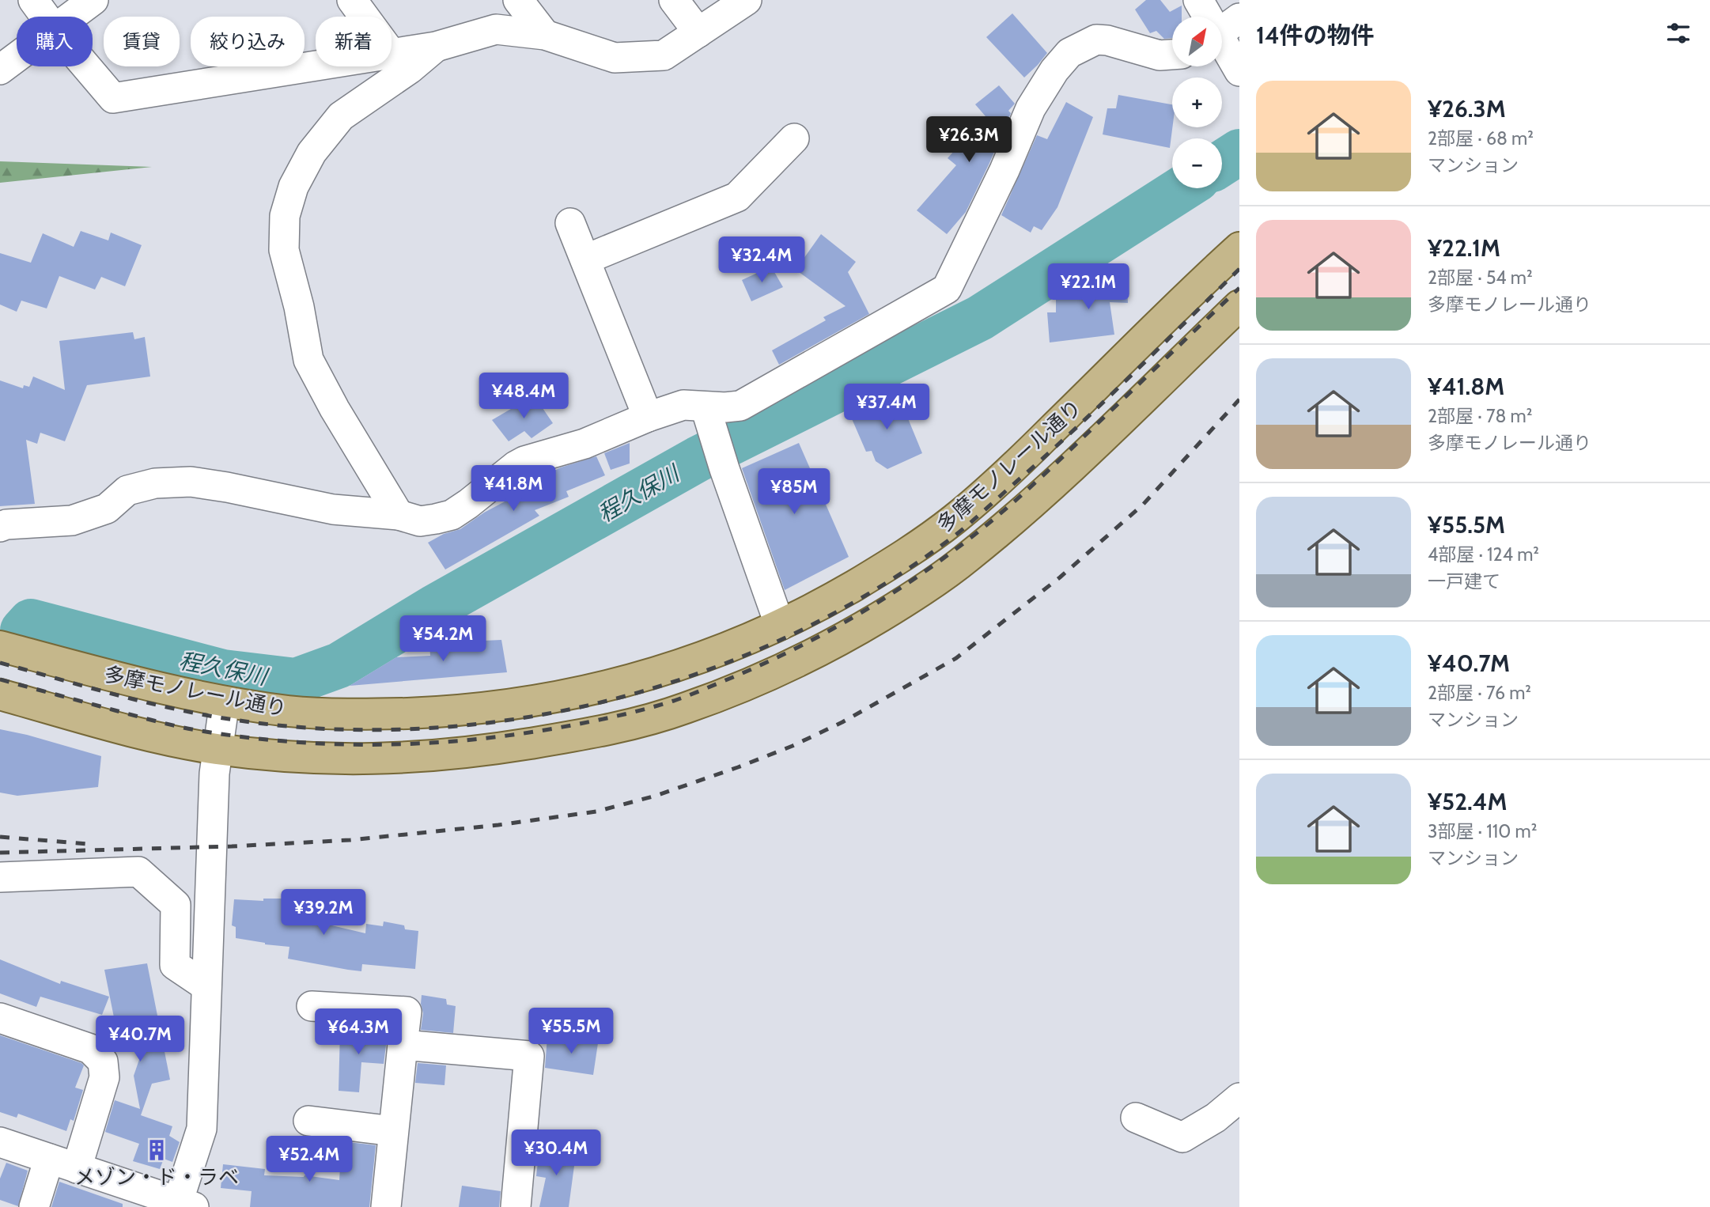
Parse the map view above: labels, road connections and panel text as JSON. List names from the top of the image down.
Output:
{
  "streets": {
    "main road": ["多摩モノレール通り"]
  },
  "water": ["程久保川"],
  "places": {
    "building": ["メゾン・ド・ラベ"]
  },
  "north": "top right",
  "page": {
    "heading": "14件の物件",
    "map_buttons": ["+", "−"],
    "chip": [
      "購入",
      "賃貸",
      "絞り込み",
      "新着"
    ],
    "list": [
      {
        "name": "¥26.3M",
        "note": "2部屋 · 68 m² · マンション"
      },
      {
        "name": "¥22.1M",
        "note": "2部屋 · 54 m² · 多摩モノレール通り"
      },
      {
        "name": "¥41.8M",
        "note": "2部屋 · 78 m² · 多摩モノレール通り"
      },
      {
        "name": "¥55.5M",
        "note": "4部屋 · 124 m² · 一戸建て"
      },
      {
        "name": "¥40.7M",
        "note": "2部屋 · 76 m² · マンション"
      },
      {
        "name": "¥52.4M",
        "note": "3部屋 · 110 m² · マンション"
      }
    ],
    "price": [
      "¥26.3M",
      "¥32.4M",
      "¥22.1M",
      "¥48.4M",
      "¥37.4M",
      "¥41.8M",
      "¥85M",
      "¥54.2M",
      "¥39.2M",
      "¥55.5M",
      "¥64.3M",
      "¥40.7M",
      "¥30.4M",
      "¥52.4M"
    ]
  }
}
